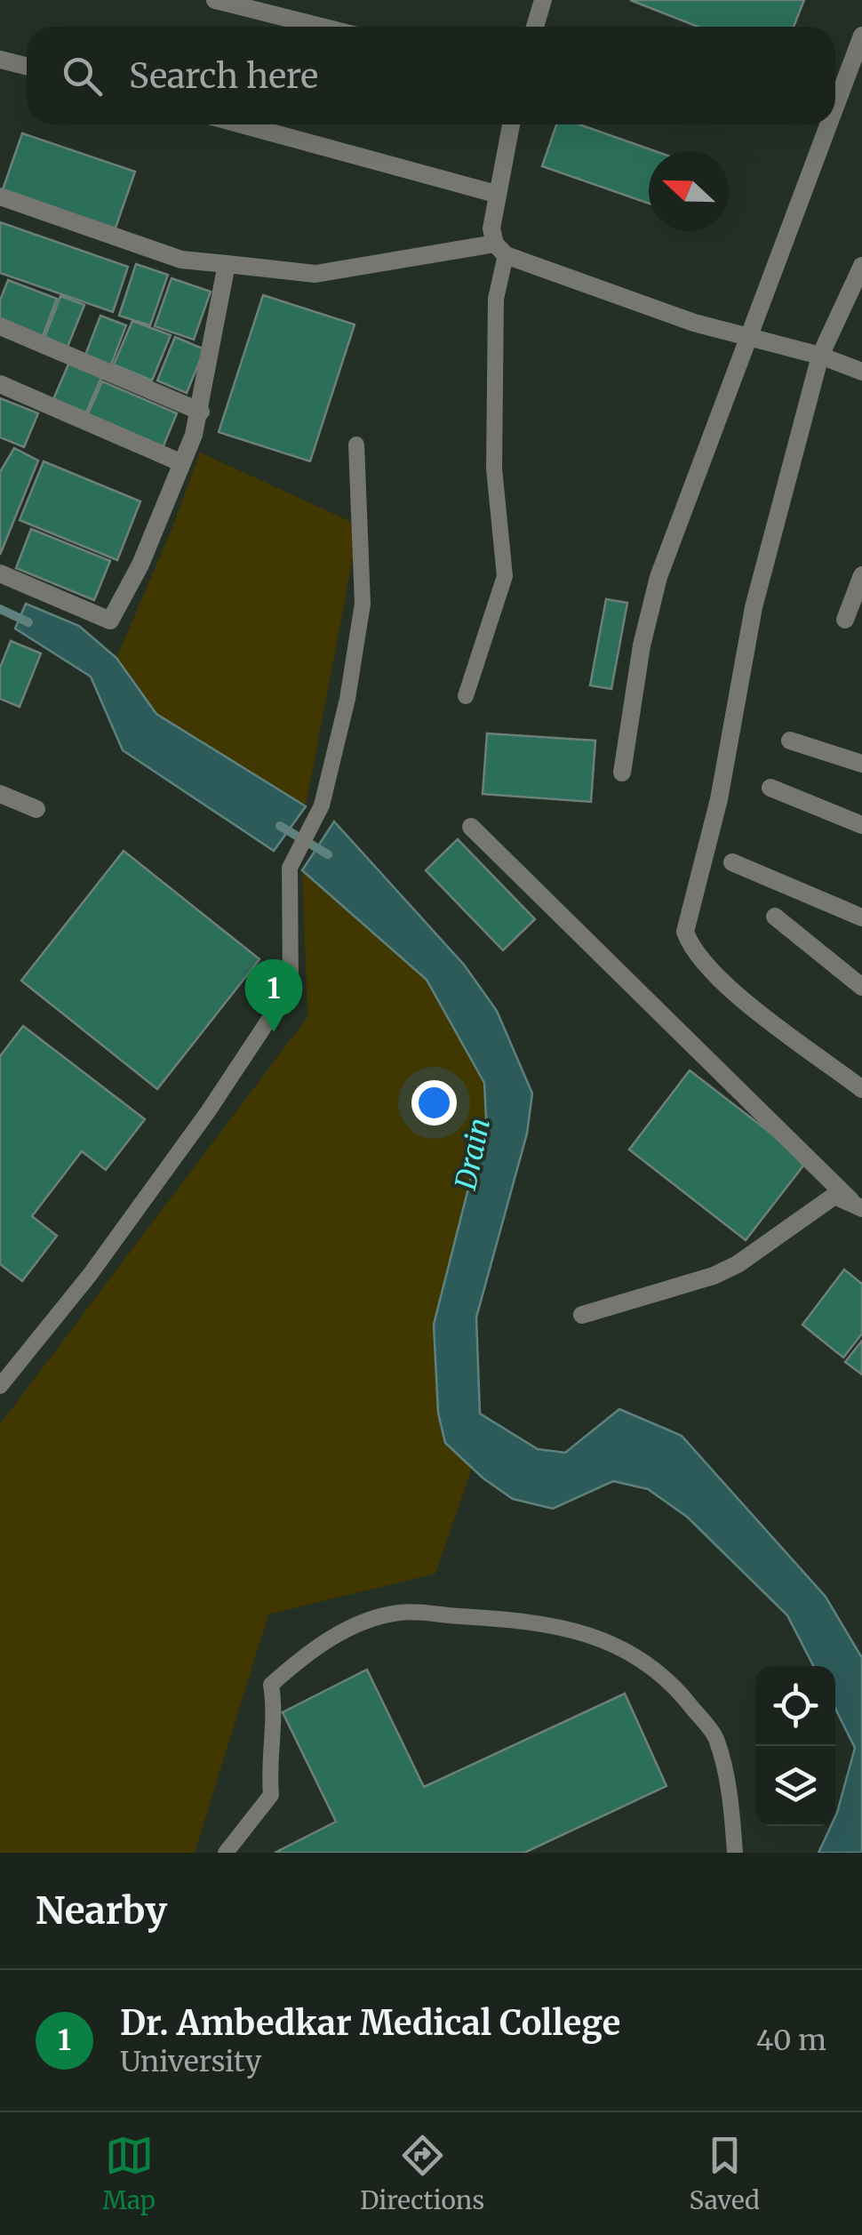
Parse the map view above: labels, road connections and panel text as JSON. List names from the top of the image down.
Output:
{
  "water": ["Drain"],
  "north": "left",
  "page": {
    "search": "Search here",
    "pins": "1",
    "heading": "Nearby",
    "list": [
      {
        "mark": "1",
        "name": "Dr. Ambedkar Medical College",
        "note": "University",
        "value": "40 m"
      }
    ],
    "nav": ["Map", "Directions", "Saved"]
  }
}
